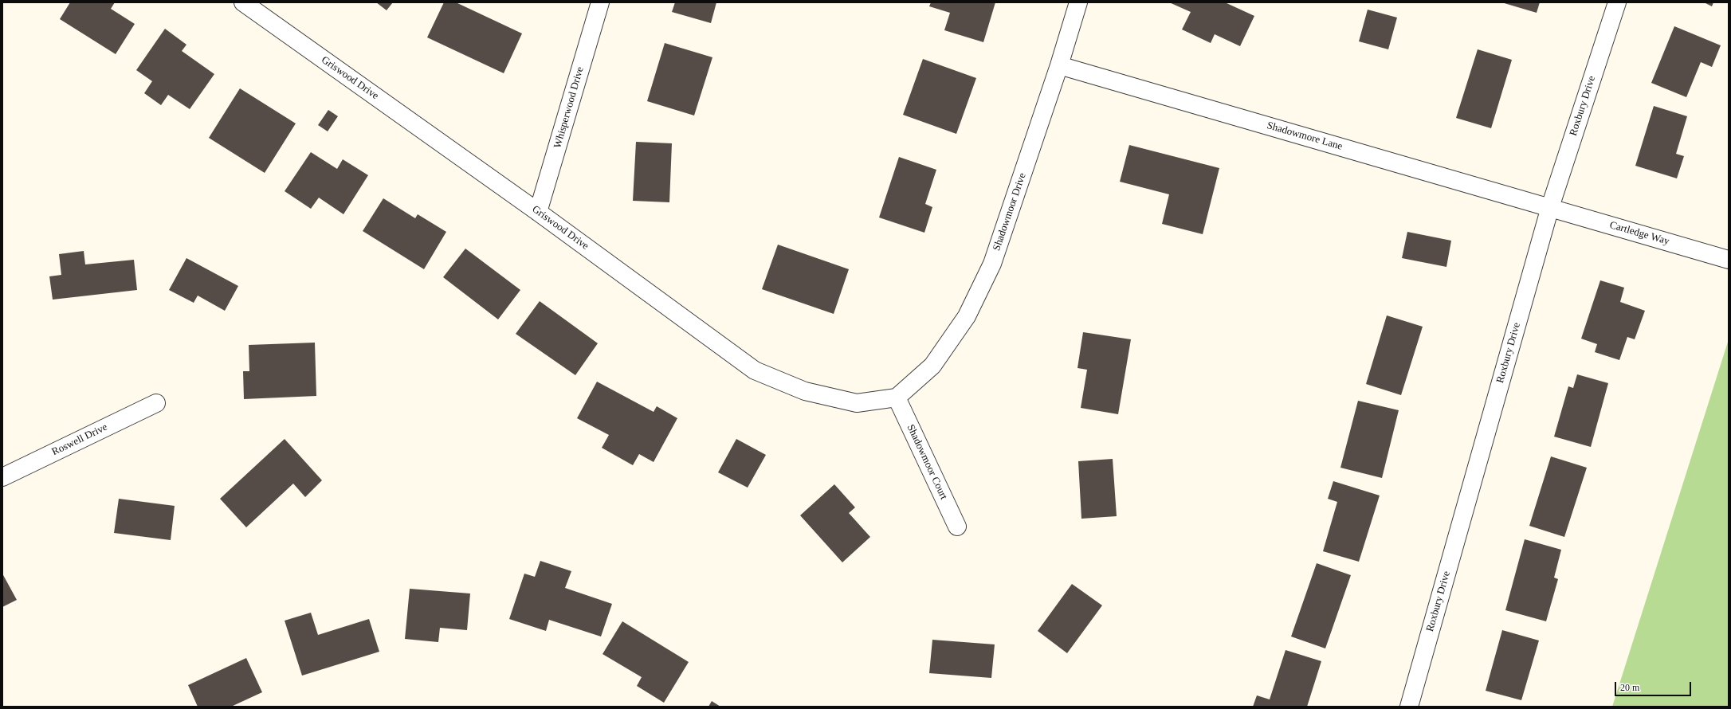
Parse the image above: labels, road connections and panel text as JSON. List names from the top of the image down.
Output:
{
  "streets": {
    "street": [
      "Griswood Drive",
      "Roxbury Drive",
      "Whisperwood Drive",
      "Shadowmore Lane",
      "Shadowmoor Drive",
      "Cartledge Way",
      "Roswell Drive",
      "Shadowmoor Court"
    ]
  },
  "crossings": [
    ["Griswood Drive", "Whisperwood Drive"],
    ["Griswood Drive", "Shadowmoor Drive"],
    ["Griswood Drive", "Shadowmoor Court"],
    ["Roxbury Drive", "Shadowmore Lane"],
    ["Roxbury Drive", "Cartledge Way"],
    ["Shadowmore Lane", "Shadowmoor Drive"],
    ["Shadowmore Lane", "Cartledge Way"],
    ["Shadowmoor Drive", "Shadowmoor Court"]
  ],
  "scale_bar": "20 m"
}
